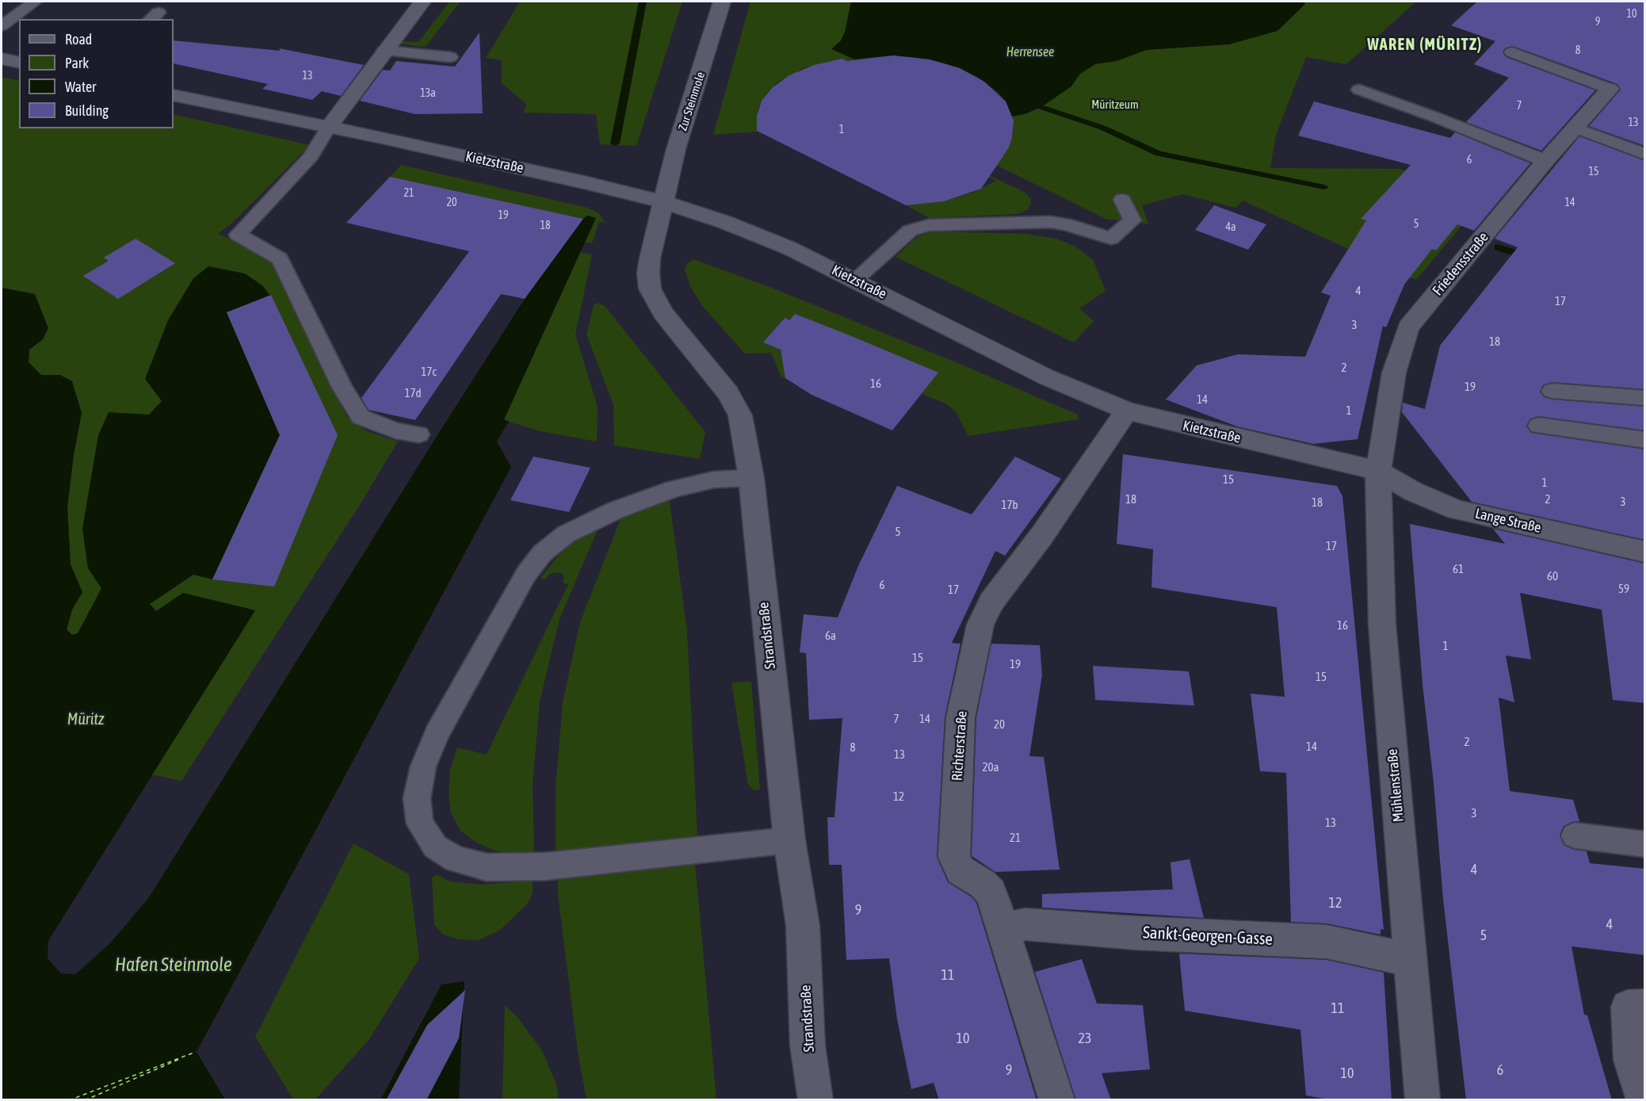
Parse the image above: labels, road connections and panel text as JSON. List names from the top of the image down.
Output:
{
  "streets": {
    "street": [
      "Zur Steinmole",
      "Kietzstraße",
      "Friedensstraße",
      "Lange Straße",
      "Strandstraße",
      "Richterstraße",
      "Mühlenstraße",
      "Sankt-Georgen-Gasse"
    ]
  },
  "crossings": [
    ["Zur Steinmole", "Kietzstraße"],
    ["Zur Steinmole", "Strandstraße"],
    ["Kietzstraße", "Friedensstraße"],
    ["Kietzstraße", "Lange Straße"],
    ["Kietzstraße", "Strandstraße"],
    ["Kietzstraße", "Richterstraße"],
    ["Kietzstraße", "Mühlenstraße"],
    ["Friedensstraße", "Lange Straße"],
    ["Friedensstraße", "Mühlenstraße"],
    ["Lange Straße", "Mühlenstraße"],
    ["Richterstraße", "Sankt-Georgen-Gasse"],
    ["Mühlenstraße", "Sankt-Georgen-Gasse"]
  ],
  "districts": ["WAREN (MÜRITZ)"],
  "water": ["Herrensee", "Müritz", "Hafen Steinmole"],
  "parks": ["Müritzeum"],
  "house_numbers": [
    "10",
    "9",
    "8",
    "13",
    "13a",
    "7",
    "13",
    "1",
    "6",
    "15",
    "21",
    "20",
    "14",
    "19",
    "5",
    "18",
    "4a",
    "4",
    "17",
    "3",
    "18",
    "2",
    "17c",
    "16",
    "19",
    "17d",
    "14",
    "1",
    "15",
    "1",
    "18",
    "2",
    "3",
    "18",
    "17b",
    "5",
    "17",
    "61",
    "60",
    "6",
    "59",
    "17",
    "16",
    "6a",
    "1",
    "15",
    "19",
    "15",
    "7",
    "14",
    "20",
    "2",
    "14",
    "8",
    "13",
    "20a",
    "12",
    "3",
    "13",
    "21",
    "4",
    "12",
    "9",
    "4",
    "5",
    "11",
    "11",
    "10",
    "23",
    "9",
    "6",
    "10"
  ],
  "legend": [
    "Road",
    "Park",
    "Water",
    "Building"
  ]
}
